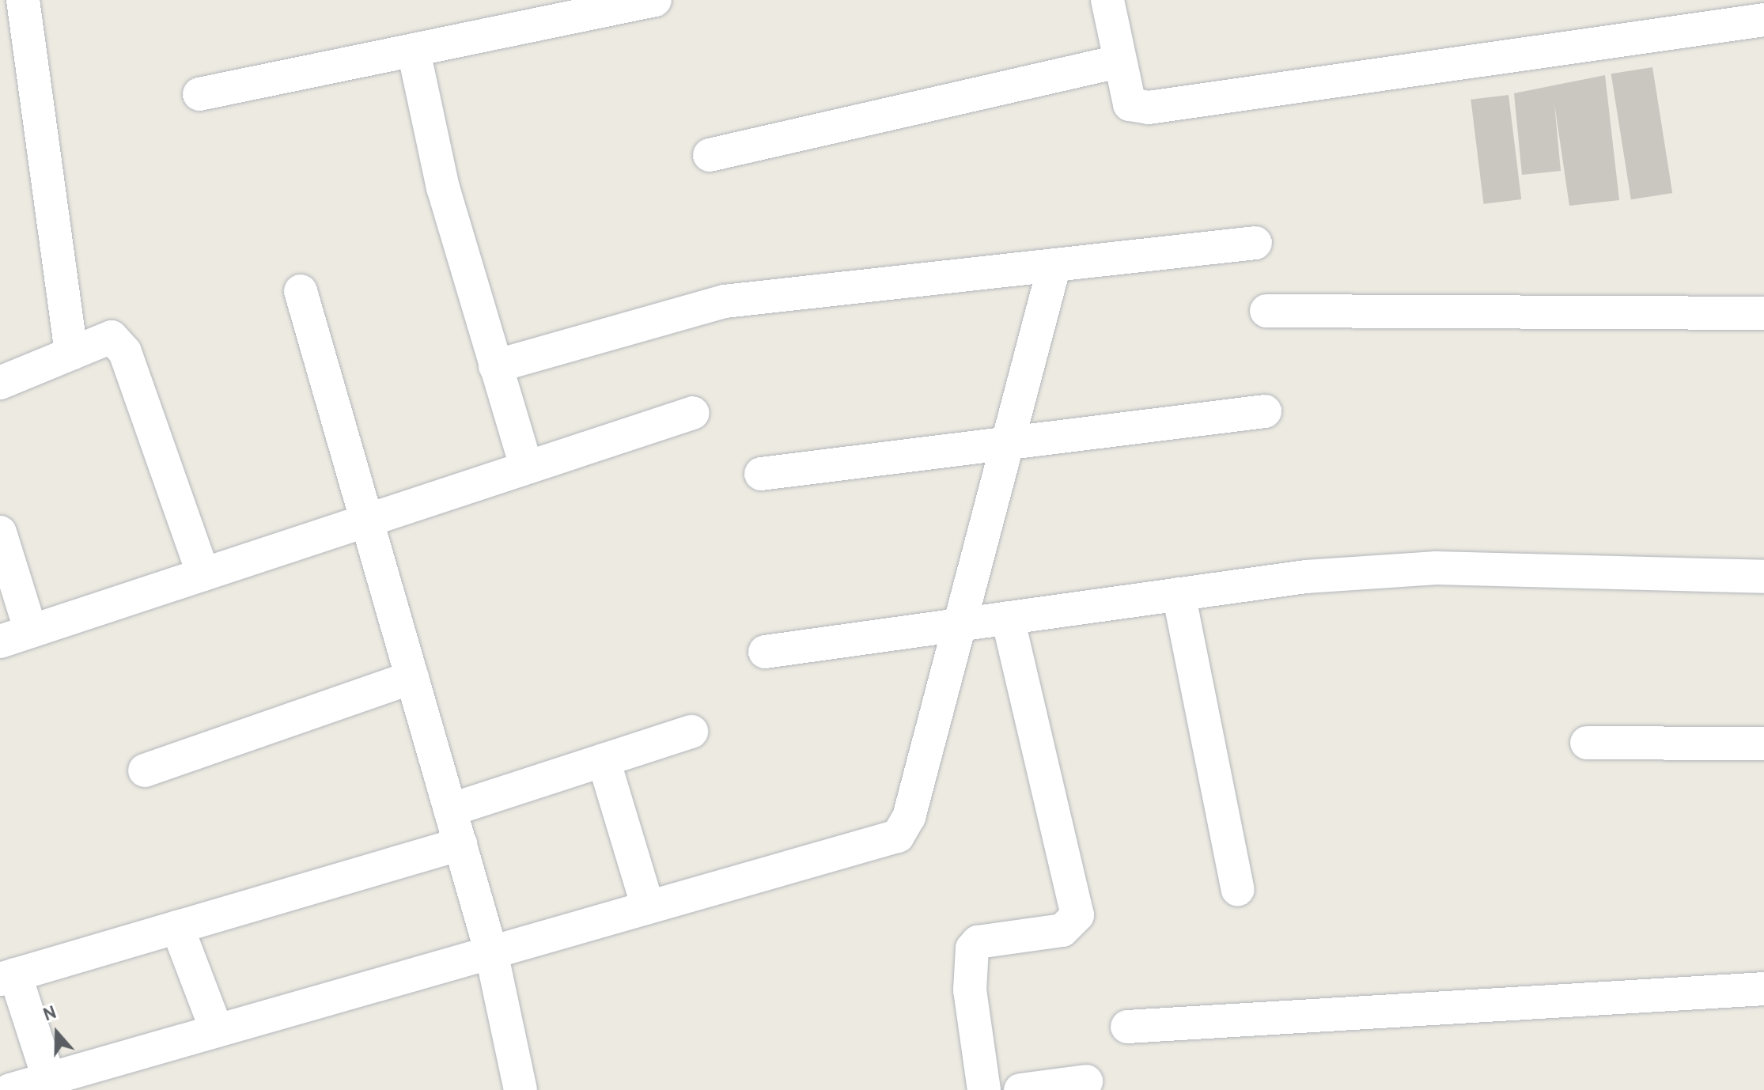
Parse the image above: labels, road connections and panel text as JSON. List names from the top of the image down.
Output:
{
  "north": "top"
}
